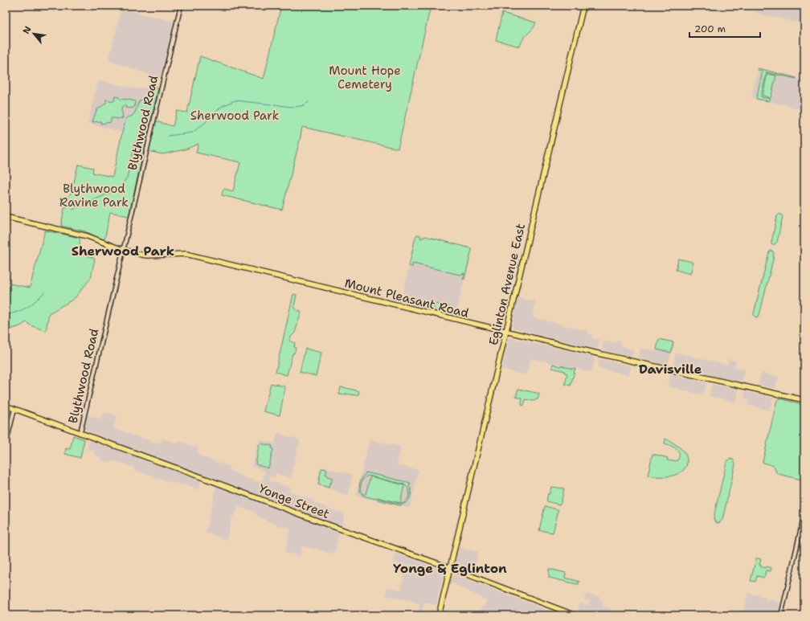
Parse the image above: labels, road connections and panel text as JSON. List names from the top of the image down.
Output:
{
  "streets": {
    "main road": ["Eglinton Avenue East", "Mount Pleasant Road", "Yonge Street"],
    "street": ["Blythwood Road"]
  },
  "crossings": [
    ["Blythwood Road", "Mount Pleasant Road"],
    ["Blythwood Road", "Yonge Street"],
    ["Eglinton Avenue East", "Mount Pleasant Road"],
    ["Eglinton Avenue East", "Yonge Street"]
  ],
  "districts": ["Sherwood Park", "Davisville", "Yonge & Eglinton"],
  "parks": ["Mount Hope Cemetery", "Sherwood Park", "Blythwood Ravine Park"],
  "scale_bar": "200 m",
  "north": "top left"
}
